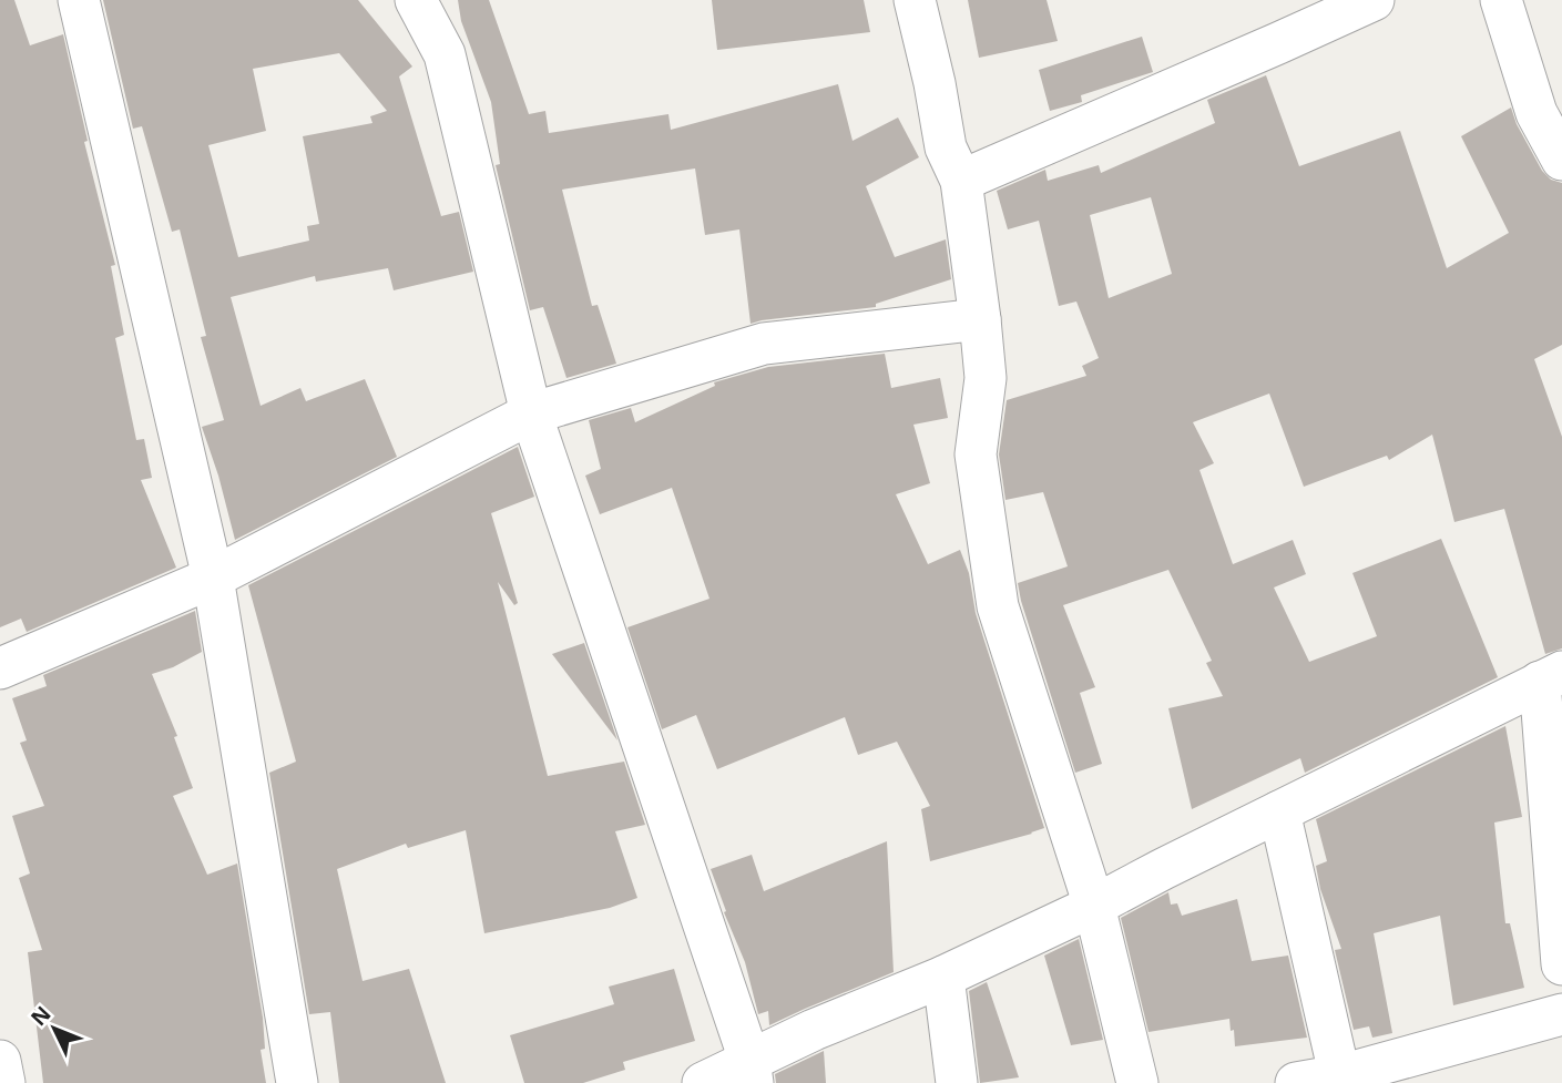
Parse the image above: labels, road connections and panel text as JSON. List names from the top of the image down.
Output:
{
  "north": "top left"
}
